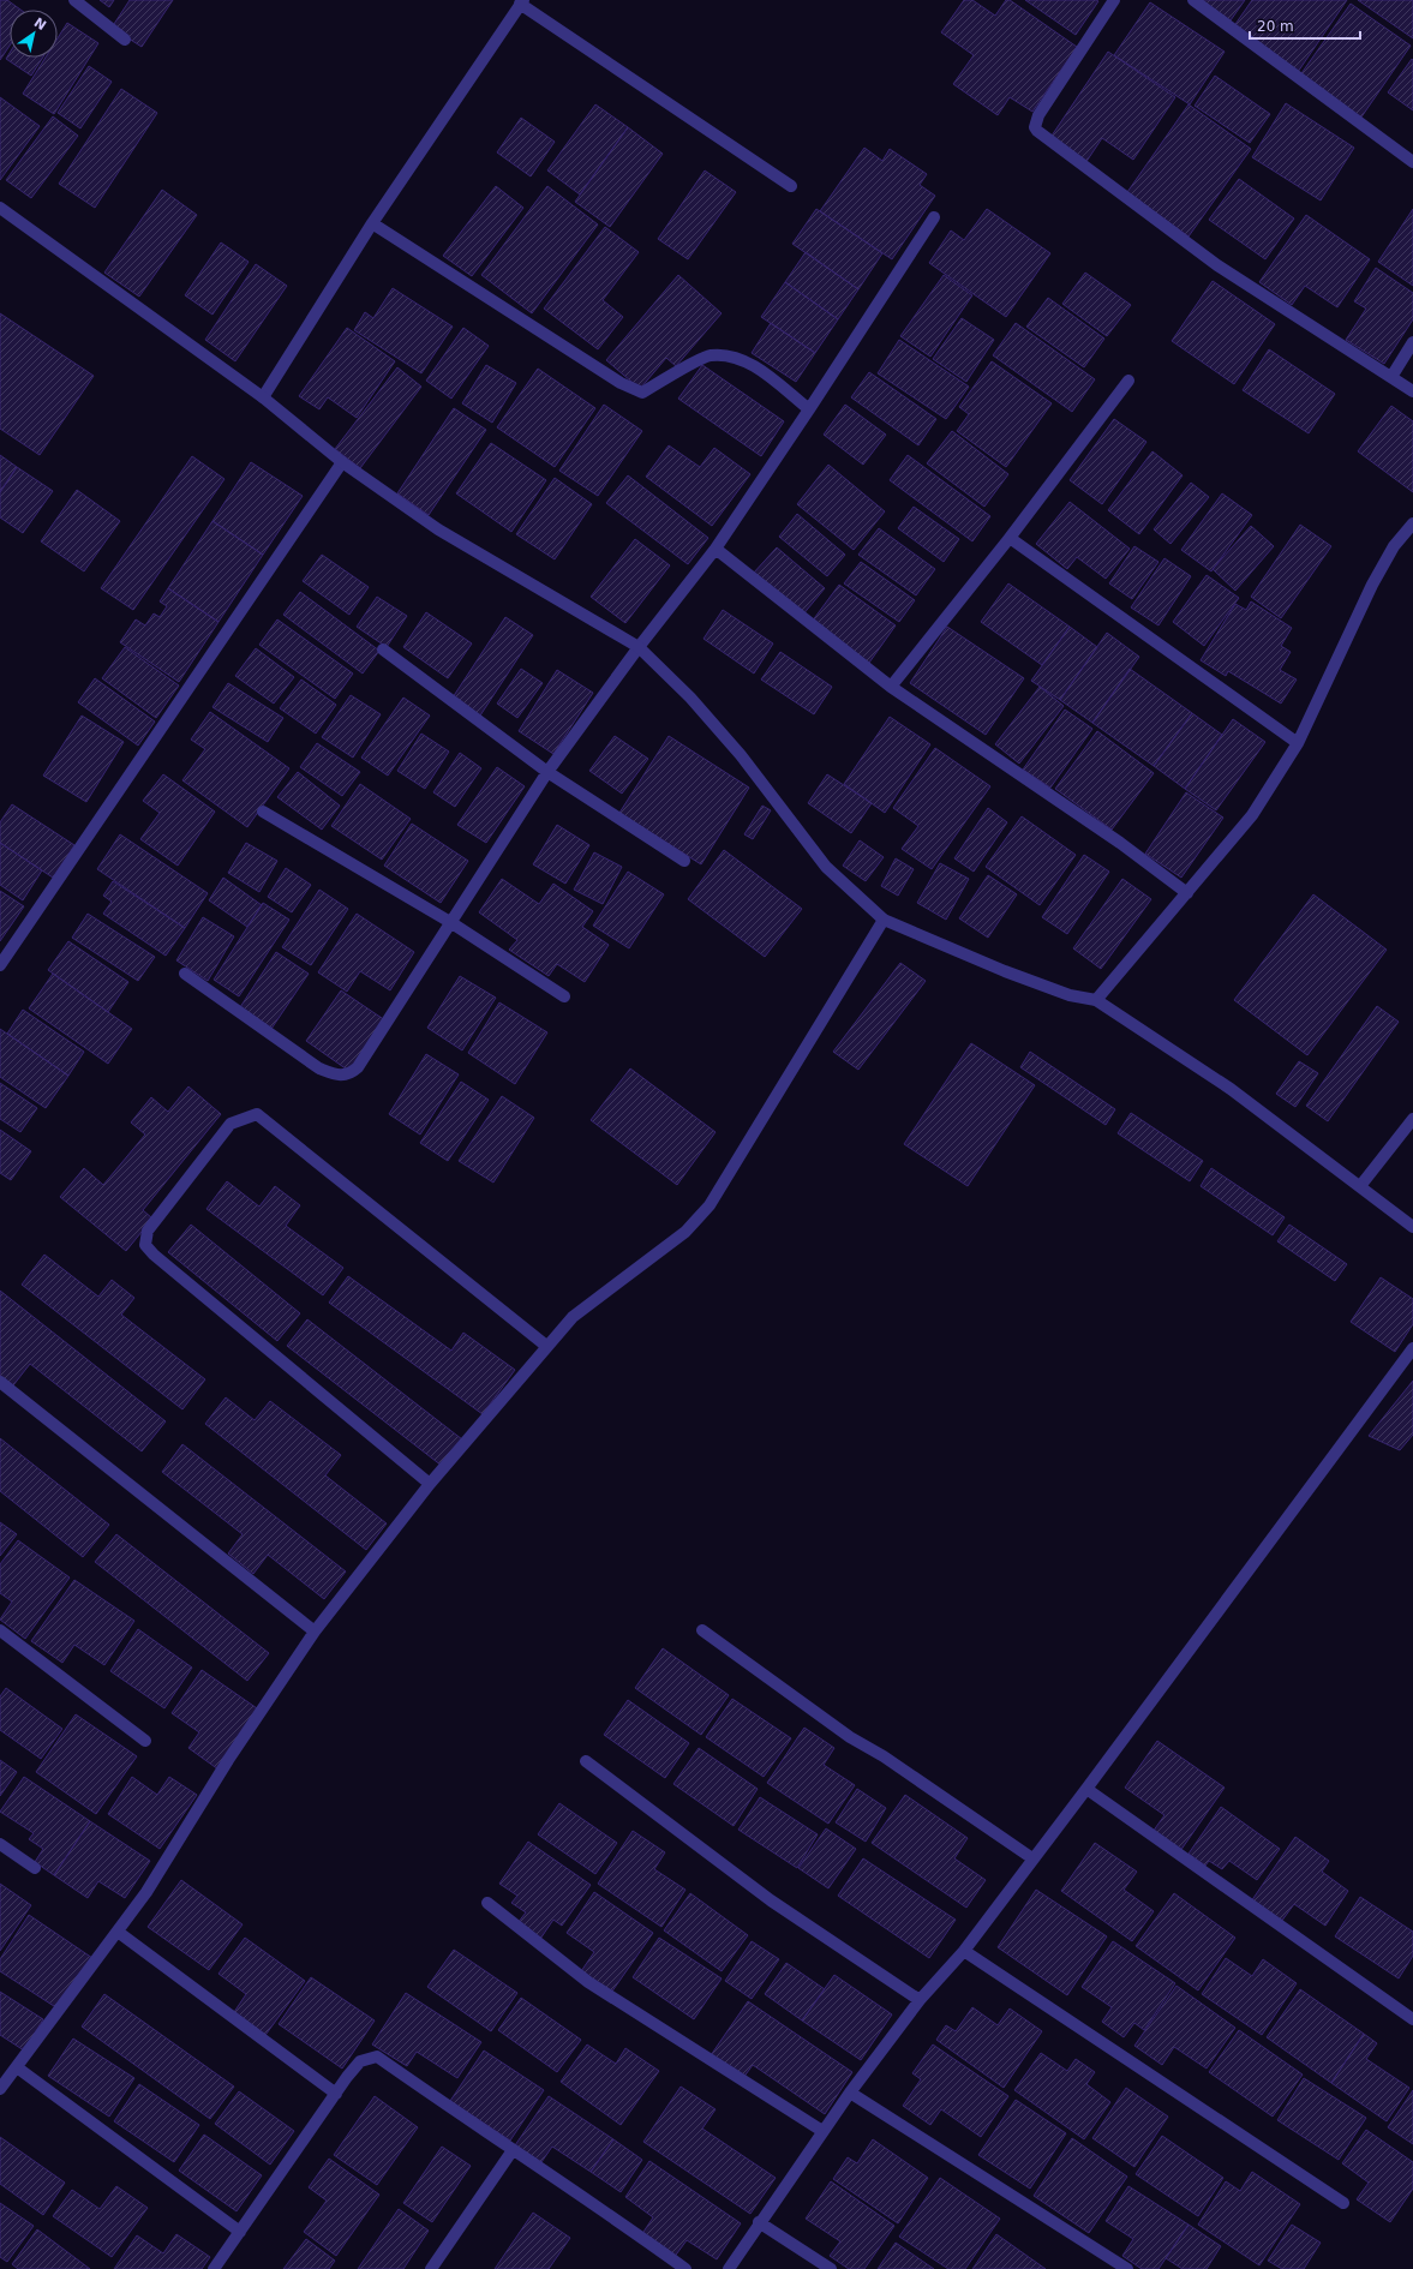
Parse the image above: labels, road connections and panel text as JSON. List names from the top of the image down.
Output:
{
  "scale_bar": "20 m",
  "north": "top right"
}
